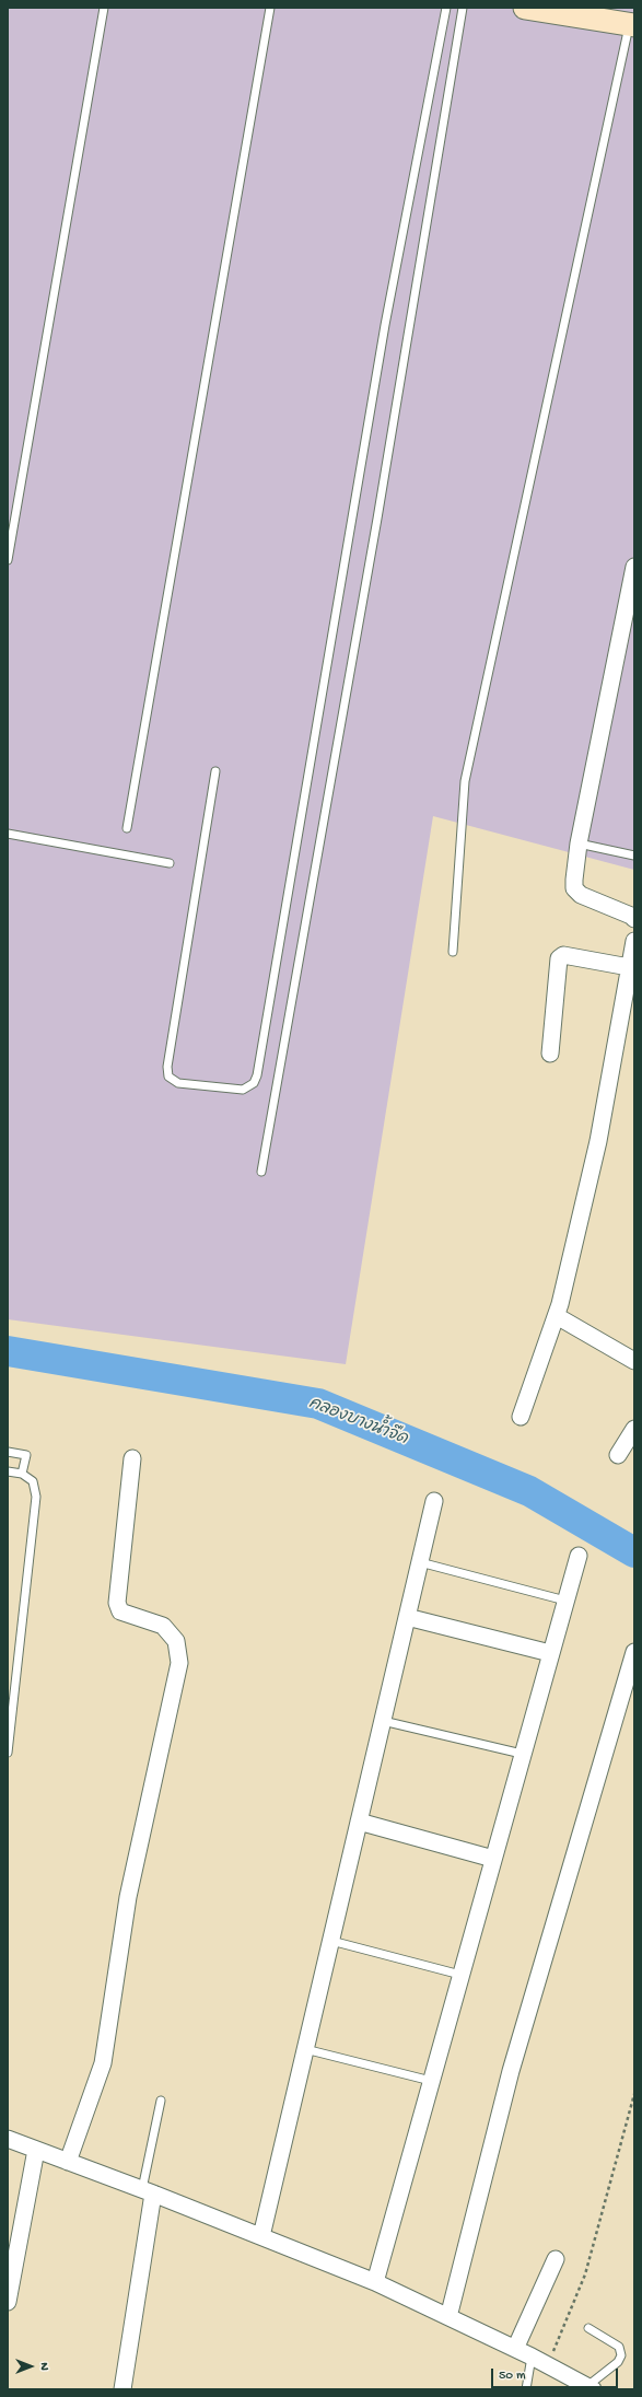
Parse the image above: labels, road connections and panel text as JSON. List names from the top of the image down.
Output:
{
  "water": ["คลองบางน้ำจืด"],
  "scale_bar": "50 m",
  "north": "right"
}
